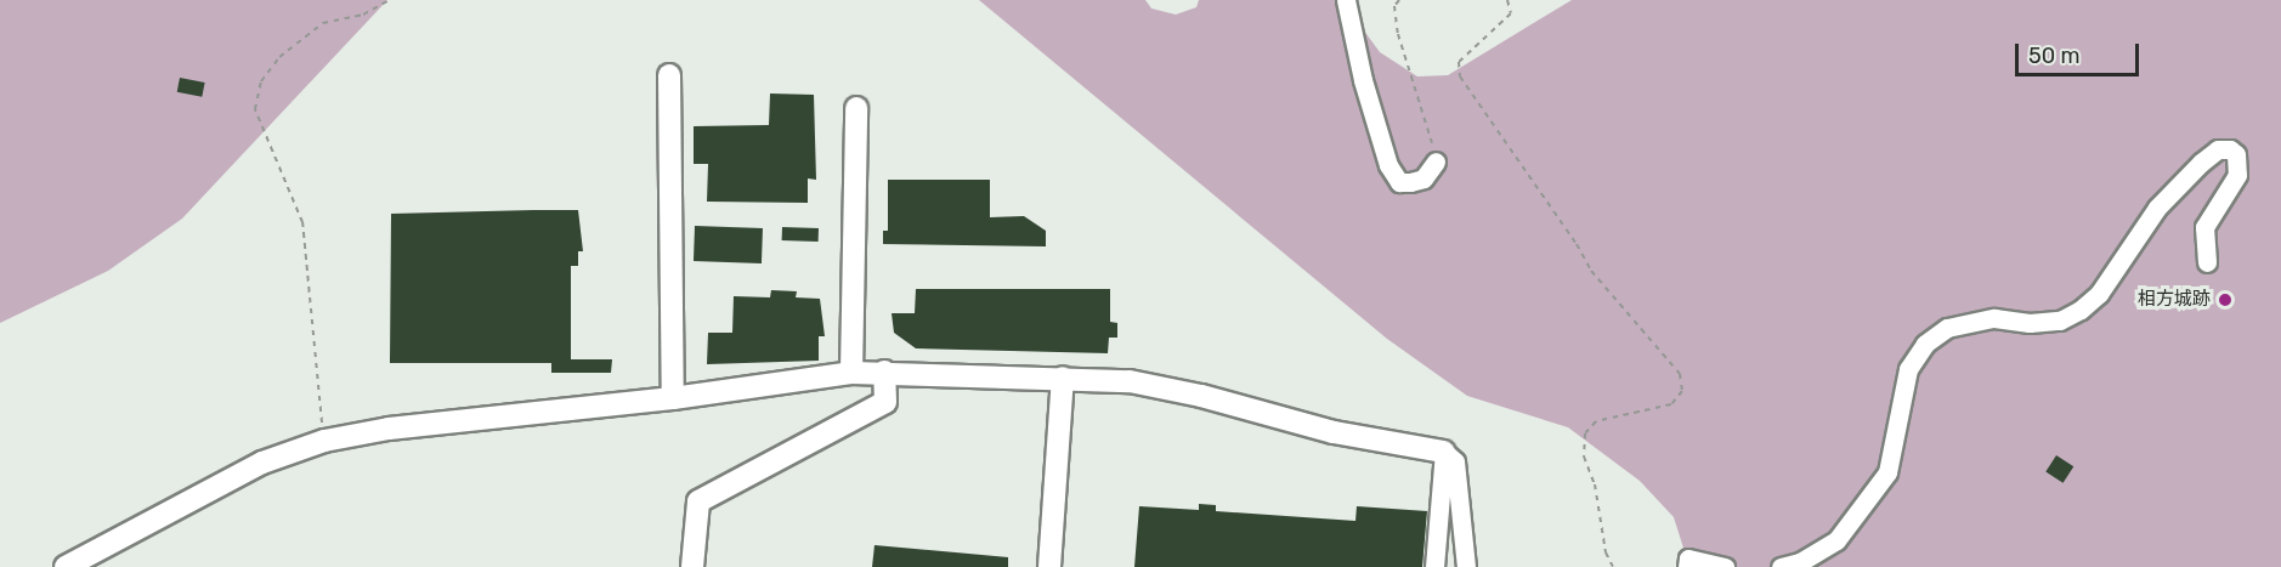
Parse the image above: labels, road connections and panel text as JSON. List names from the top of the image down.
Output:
{
  "places": ["相方城跡"],
  "scale_bar": "50 m"
}
